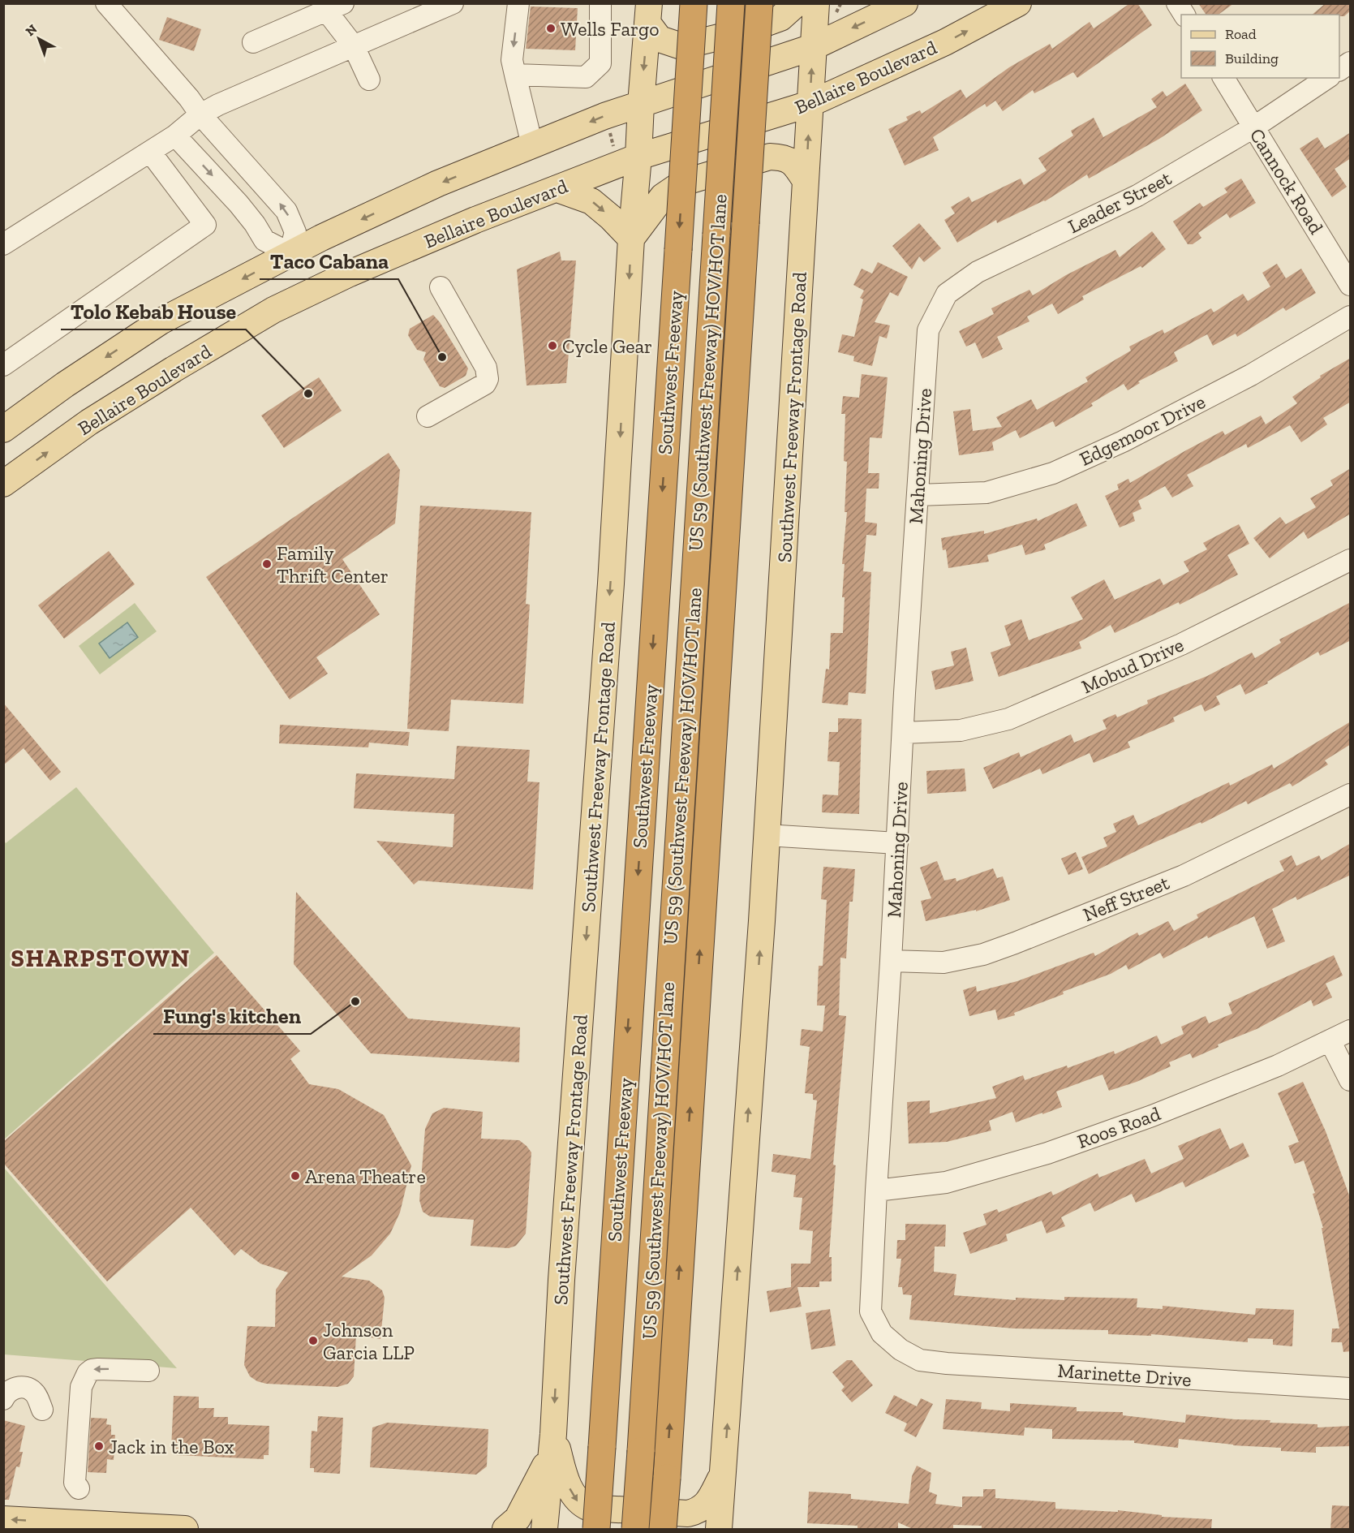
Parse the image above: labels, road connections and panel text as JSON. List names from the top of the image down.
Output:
{
  "streets": {
    "highway": ["Southwest Freeway", "US 59 (Southwest Freeway) HOV/HOT lane"],
    "main road": ["Bellaire Boulevard", "Southwest Freeway Frontage Road"],
    "street": [
      "Cannock Road",
      "Leader Street",
      "Edgemoor Drive",
      "Mahoning Drive",
      "Mobud Drive",
      "Neff Street",
      "Roos Road",
      "Marinette Drive"
    ]
  },
  "crossings": [
    ["Bellaire Boulevard", "Southwest Freeway Frontage Road"],
    ["Cannock Road", "Leader Street"],
    ["Leader Street", "Mahoning Drive"],
    ["Edgemoor Drive", "Mahoning Drive"],
    ["Mahoning Drive", "Mobud Drive"],
    ["Mahoning Drive", "Neff Street"],
    ["Mahoning Drive", "Roos Road"],
    ["Mahoning Drive", "Marinette Drive"]
  ],
  "districts": ["SHARPSTOWN"],
  "places": [
    "Wells Fargo",
    "Cycle Gear",
    "Taco Cabana",
    "Tolo Kebab House",
    "Family Thrift Center",
    "Fung's kitchen",
    "Arena Theatre",
    "Johnson Garcia LLP",
    "Jack in the Box"
  ],
  "legend": ["Road", "Building"],
  "north": "top left"
}
